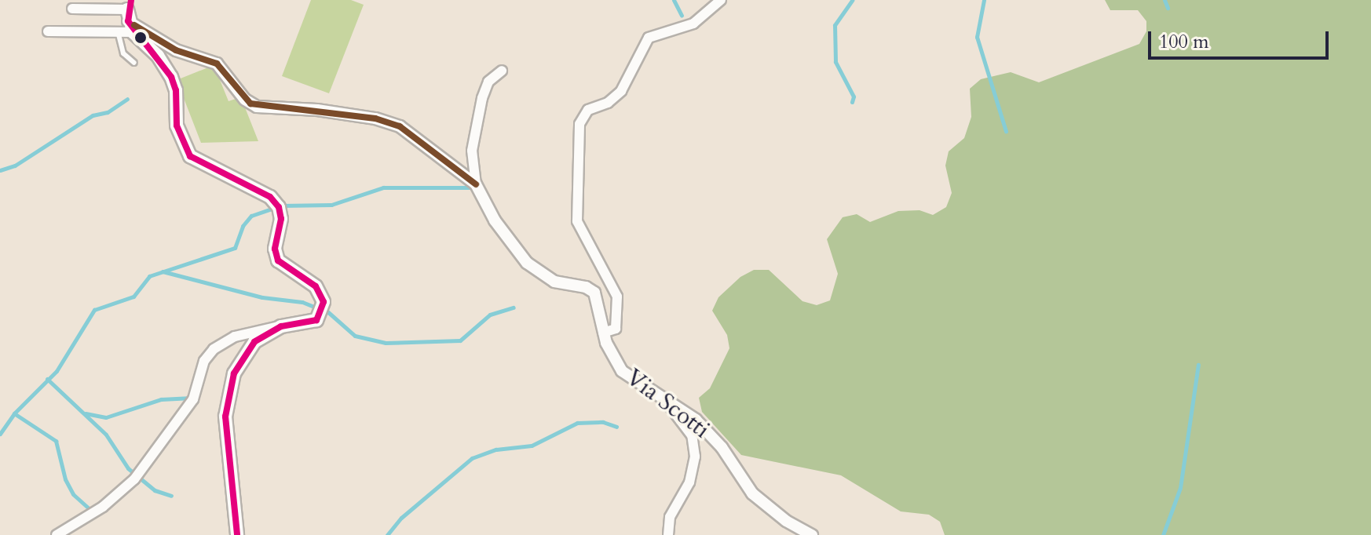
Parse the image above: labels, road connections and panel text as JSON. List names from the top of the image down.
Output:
{
  "streets": {
    "street": ["Via Scotti"]
  },
  "scale_bar": "100 m"
}
